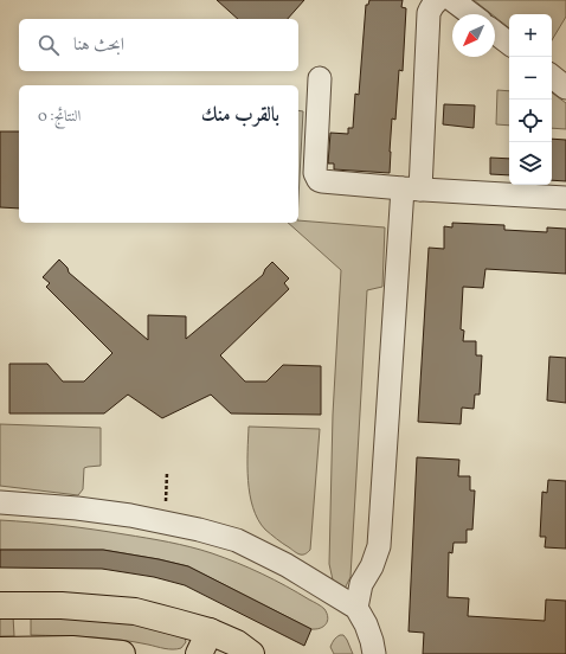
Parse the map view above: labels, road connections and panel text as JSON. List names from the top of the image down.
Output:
{
  "north": "bottom left",
  "page": {
    "map_buttons": ["+", "−"],
    "search": "ابحث هنا",
    "heading": ["بالقرب منك", "النتائج: 0"]
  }
}
